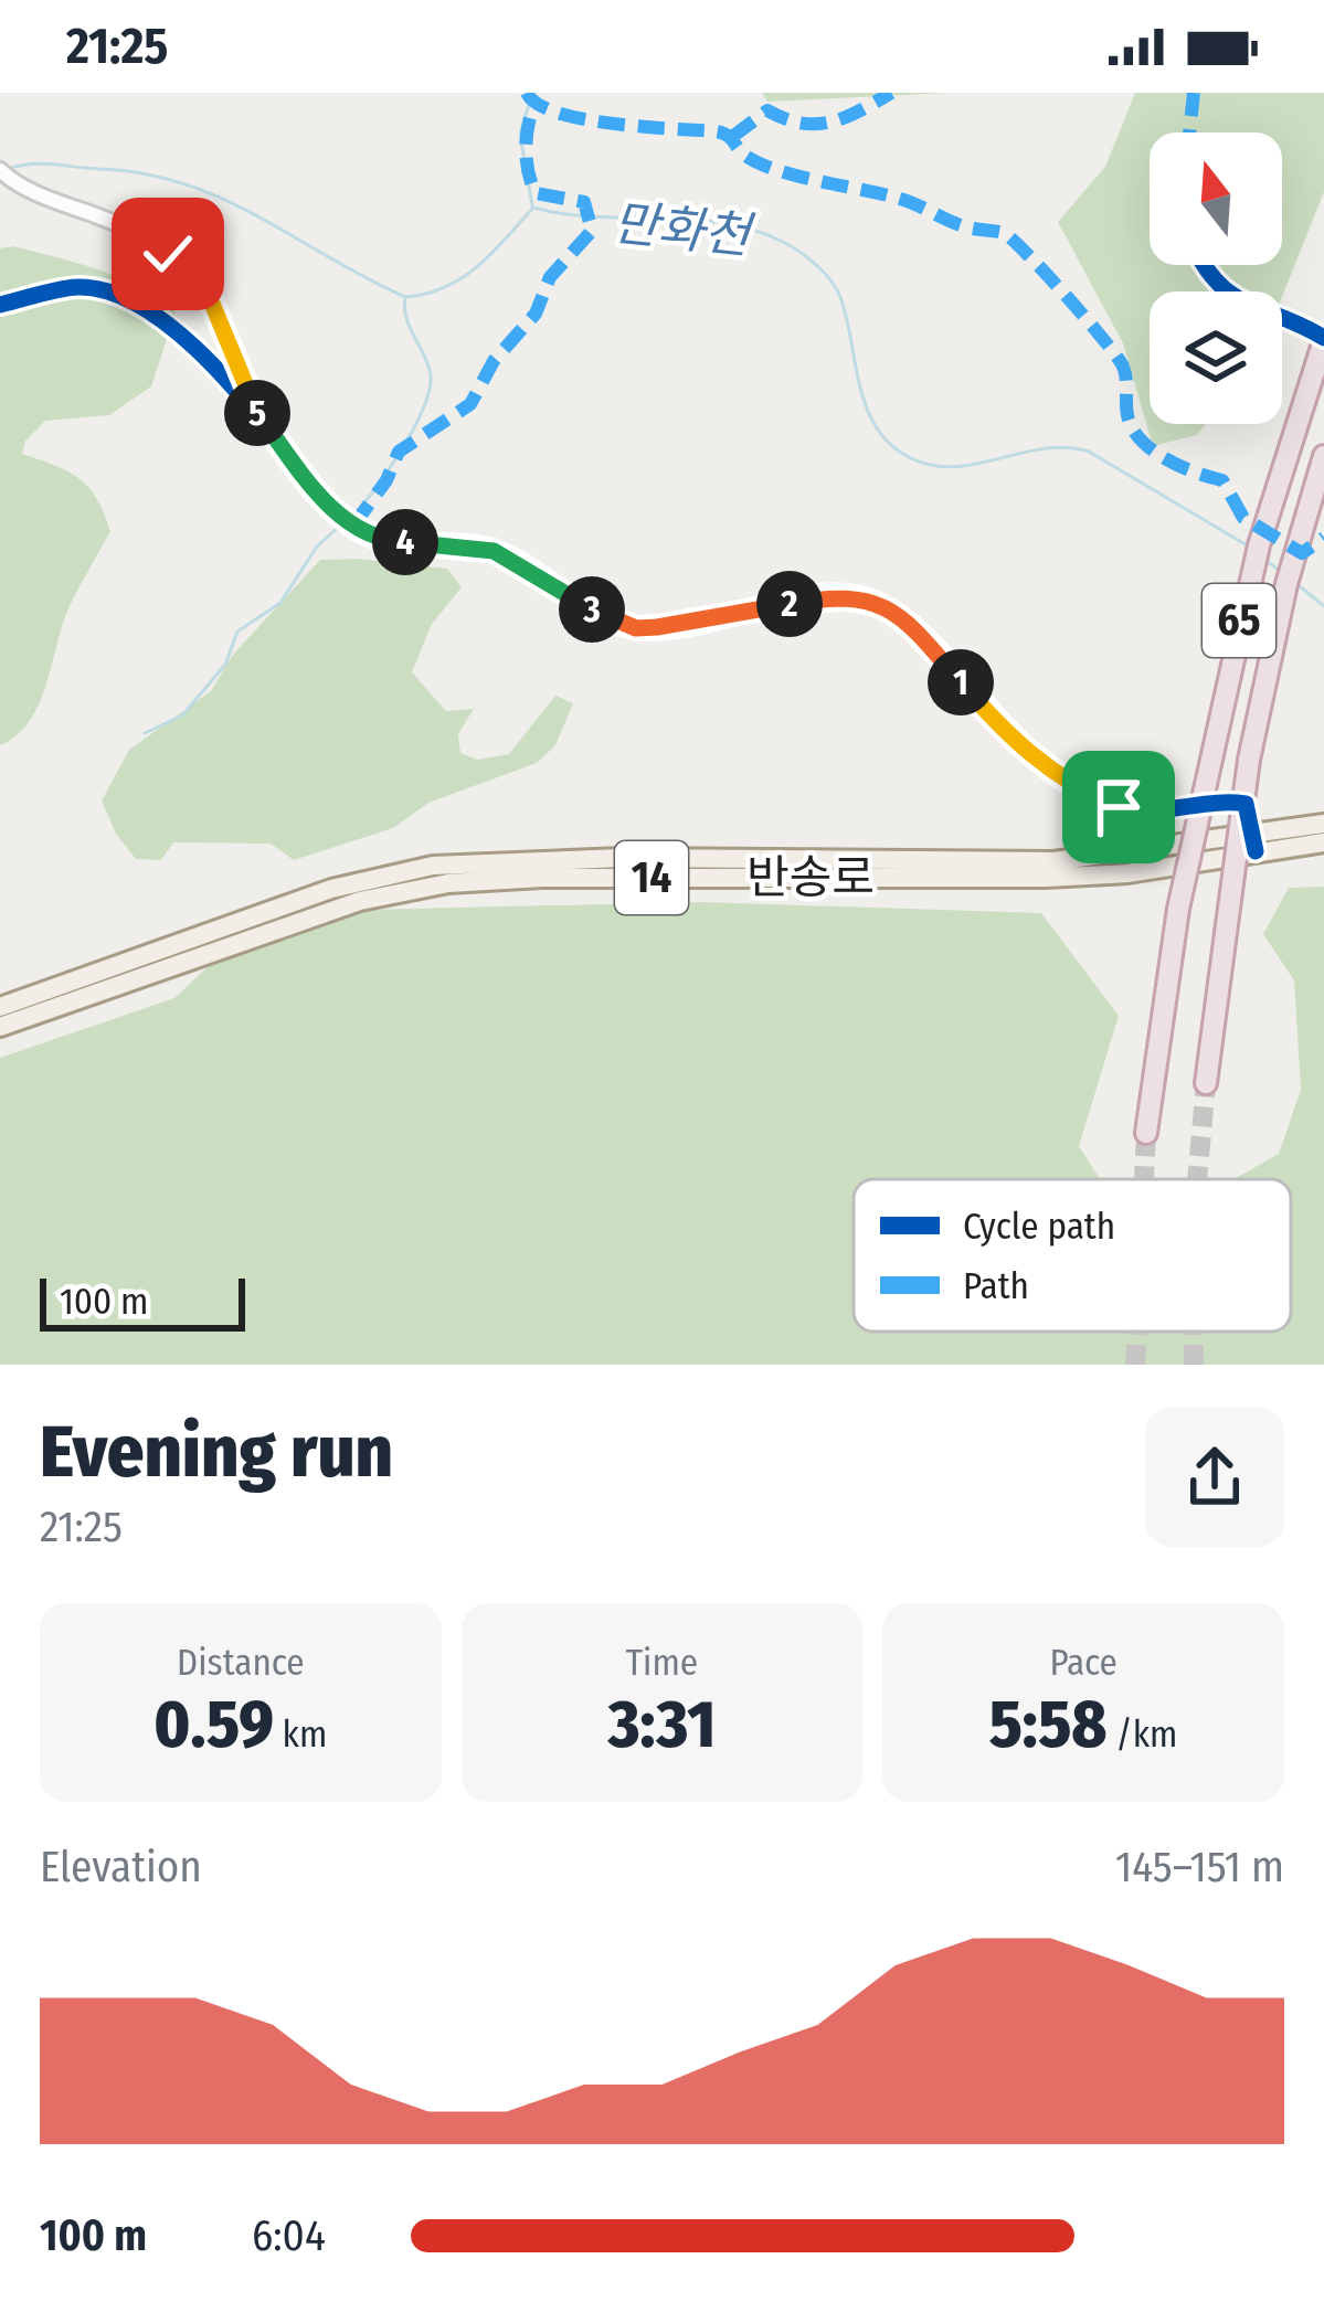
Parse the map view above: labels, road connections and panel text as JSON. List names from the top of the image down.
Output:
{
  "streets": {
    "highway": ["65"],
    "main road": ["14", "반송로"]
  },
  "water": ["만화천"],
  "legend": ["Cycle path", "Path"],
  "scale_bar": "100 m",
  "north": "top",
  "page": {
    "status": "21:25",
    "pins": [
      "5",
      "4",
      "2",
      "3",
      "1"
    ],
    "scale": "100 m",
    "heading": ["Evening run", "21:25"],
    "stats": [
      ["Distance", "0.59 km"],
      ["Time", "3:31"],
      ["Pace", "5:58 /km"]
    ],
    "chart": ["Elevation", "145–151 m"],
    "list": [
      {
        "name": "100 m",
        "note": "6:04"
      }
    ]
  }
}
